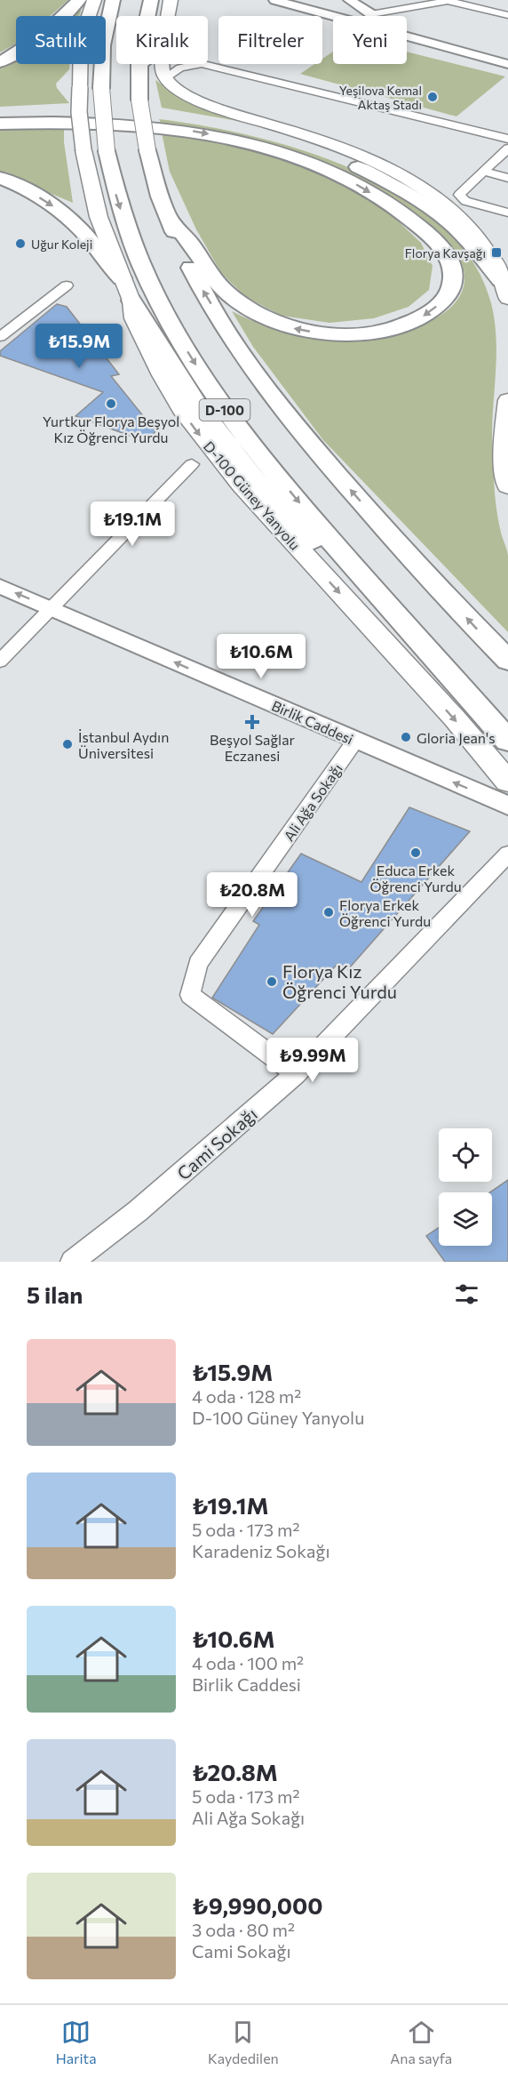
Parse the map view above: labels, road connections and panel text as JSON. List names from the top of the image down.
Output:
{
  "streets": {
    "highway": ["D-100"],
    "main road": ["D-100 Güney Yanyolu"],
    "street": ["Birlik Caddesi", "Ali Ağa Sokağı", "Cami Sokağı"]
  },
  "crossings": [
    ["Birlik Caddesi", "Ali Ağa Sokağı"],
    ["Ali Ağa Sokağı", "Cami Sokağı"]
  ],
  "one_way": ["D-100 Güney Yanyolu", "Birlik Caddesi"],
  "places": {
    "other": [
      "Yeşilova Kemal Aktaş Stadı",
      "Uğur Koleji",
      "Yurtkur Florya Beşyol Kız Öğrenci Yurdu",
      "Gloria Jean's",
      "İstanbul Aydın Üniversitesi",
      "Educa Erkek Öğrenci Yurdu",
      "Florya Erkek Öğrenci Yurdu",
      "Florya Kız Öğrenci Yurdu"
    ],
    "transit": ["Florya Kavşağı"],
    "health": ["Beşyol Sağlar Eczanesi"]
  },
  "page": {
    "chip": [
      "Satılık",
      "Kiralık",
      "Filtreler",
      "Yeni"
    ],
    "price": [
      "₺15.9M",
      "₺19.1M",
      "₺10.6M",
      "₺20.8M",
      "₺9.99M"
    ],
    "heading": "5 ilan",
    "list": [
      {
        "name": "₺15.9M",
        "note": "4 oda · 128 m² · D-100 Güney Yanyolu"
      },
      {
        "name": "₺19.1M",
        "note": "5 oda · 173 m² · Karadeniz Sokağı"
      },
      {
        "name": "₺10.6M",
        "note": "4 oda · 100 m² · Birlik Caddesi"
      },
      {
        "name": "₺20.8M",
        "note": "5 oda · 173 m² · Ali Ağa Sokağı"
      },
      {
        "name": "₺9,990,000",
        "note": "3 oda · 80 m² · Cami Sokağı"
      }
    ],
    "tabs": ["Harita", "Kaydedilen", "Ana sayfa"]
  }
}
